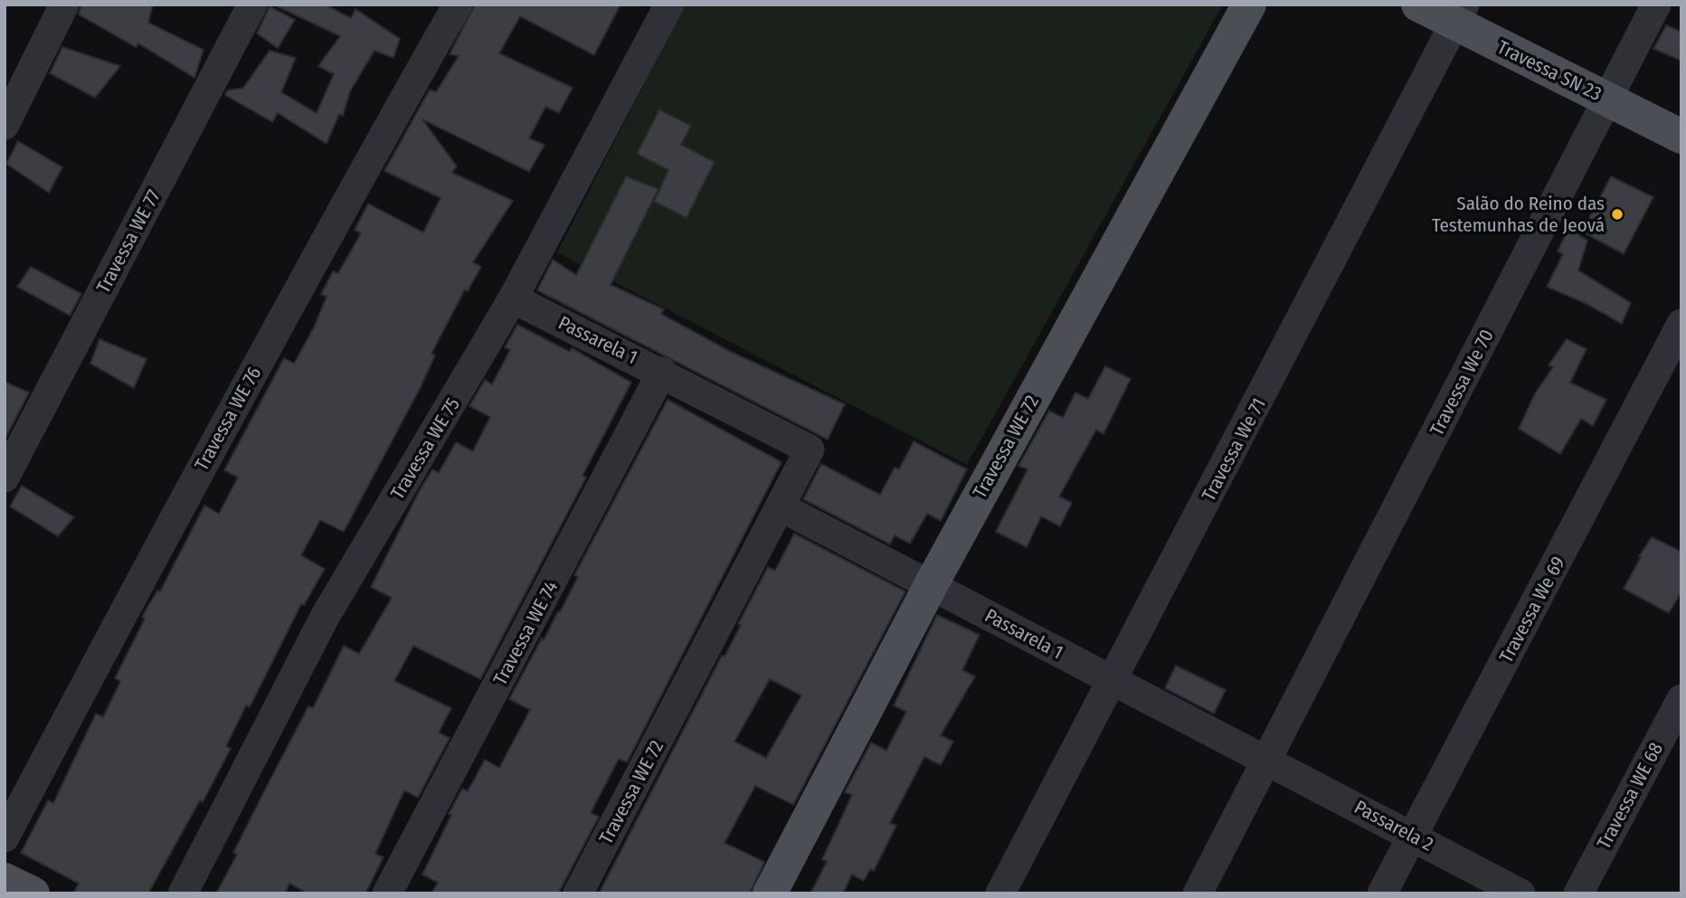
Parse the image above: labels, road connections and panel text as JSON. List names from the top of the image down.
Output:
{
  "streets": {
    "main road": ["Travessa SN 23", "Travessa WE 72"],
    "street": [
      "Travessa WE 77",
      "Passarela 1",
      "Travessa We 70",
      "Travessa WE 76",
      "Travessa WE 75",
      "Travessa We 71",
      "Travessa We 69",
      "Travessa WE 74",
      "Travessa WE 68",
      "Passarela 2"
    ]
  },
  "crossings": [
    ["Travessa SN 23", "Travessa We 70"],
    ["Travessa SN 23", "Travessa We 71"],
    ["Passarela 1", "Travessa We 70"],
    ["Passarela 1", "Travessa WE 72"],
    ["Passarela 1", "Travessa WE 75"],
    ["Passarela 1", "Travessa We 71"],
    ["Passarela 1", "Travessa WE 74"],
    ["Passarela 1", "Passarela 2"],
    ["Travessa We 70", "Passarela 2"],
    ["Travessa We 69", "Passarela 2"]
  ],
  "places": ["Salão do Reino das Testemunhas de Jeová"]
}
